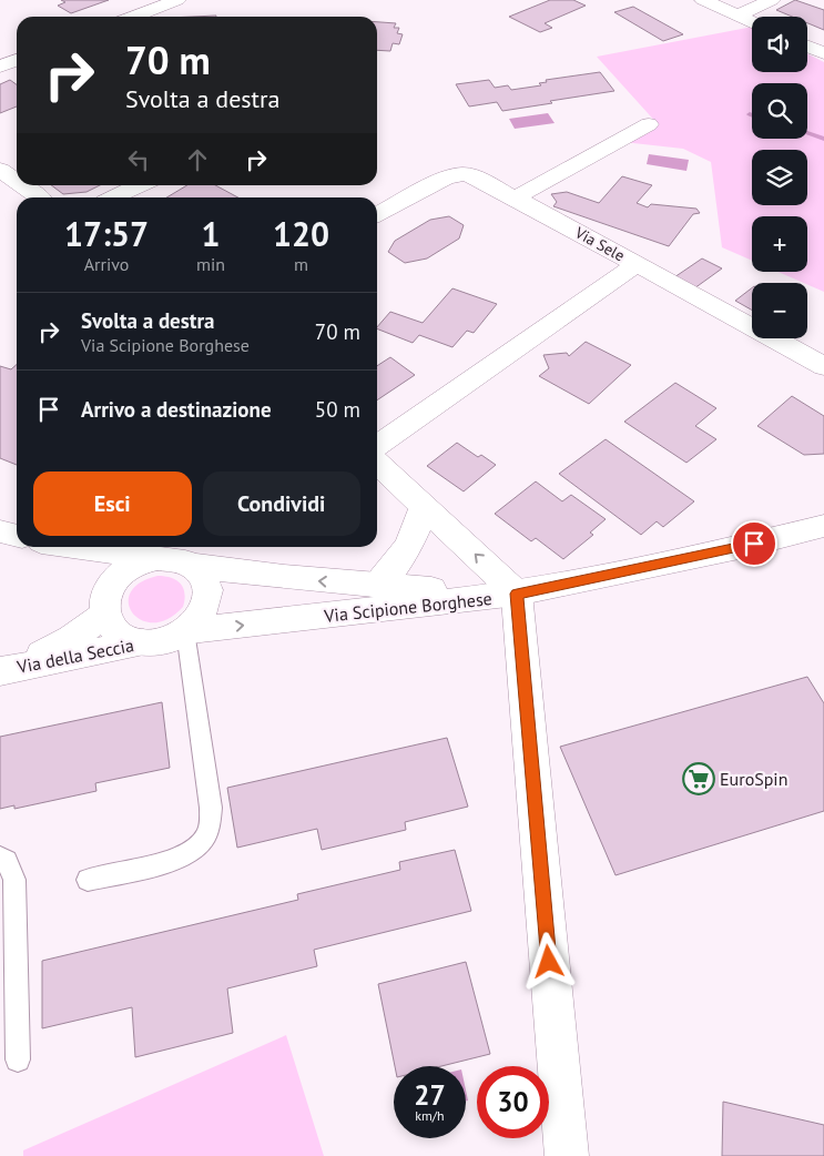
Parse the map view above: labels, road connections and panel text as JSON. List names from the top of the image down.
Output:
{
  "streets": {
    "street": ["Via Sele", "Via Scipione Borghese", "Via della Seccia"]
  },
  "crossings": [
    ["Via Scipione Borghese", "Via della Seccia"]
  ],
  "places": {
    "supermarket": ["EuroSpin"]
  },
  "page": {
    "map_buttons": ["+", "−"],
    "turn": ["70 m", "Svolta a destra"],
    "eta": [
      "17:57",
      "Arrivo",
      "1",
      "min",
      "120",
      "m"
    ],
    "list": [
      {
        "name": "Svolta a destra",
        "note": "Via Scipione Borghese",
        "value": "70 m"
      },
      {
        "name": "Arrivo a destinazione",
        "value": "50 m"
      }
    ],
    "buttons": ["Esci", "Condividi"],
    "speed": "27 km/h",
    "limit": "30"
  }
}
